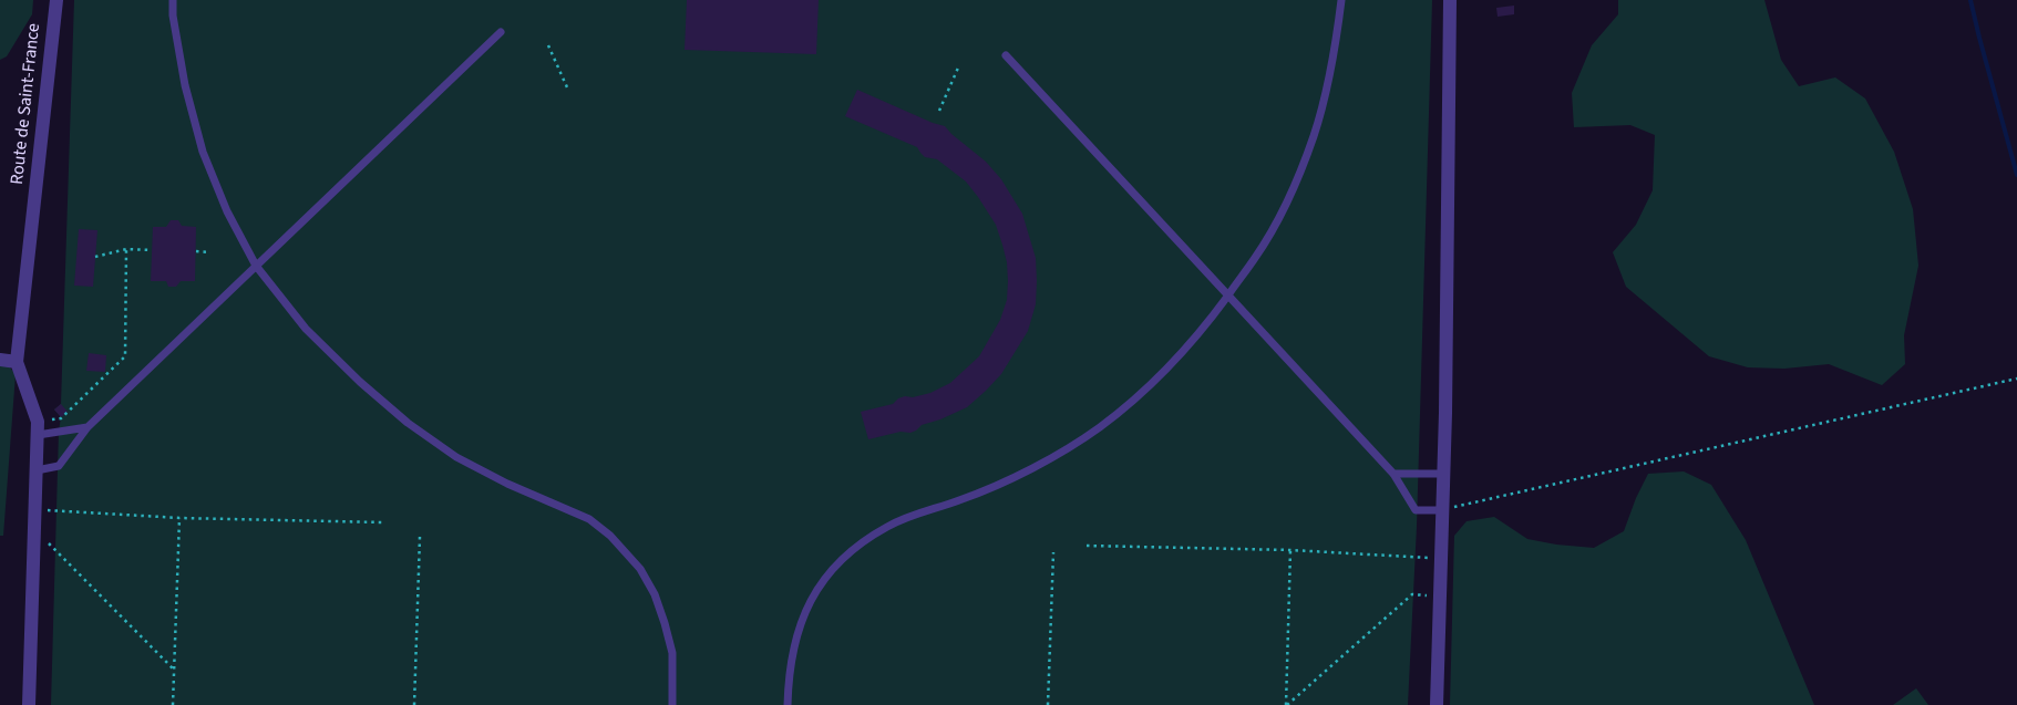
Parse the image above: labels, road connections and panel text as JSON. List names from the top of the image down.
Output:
{
  "streets": {
    "street": ["Route de Saint-France"]
  }
}
